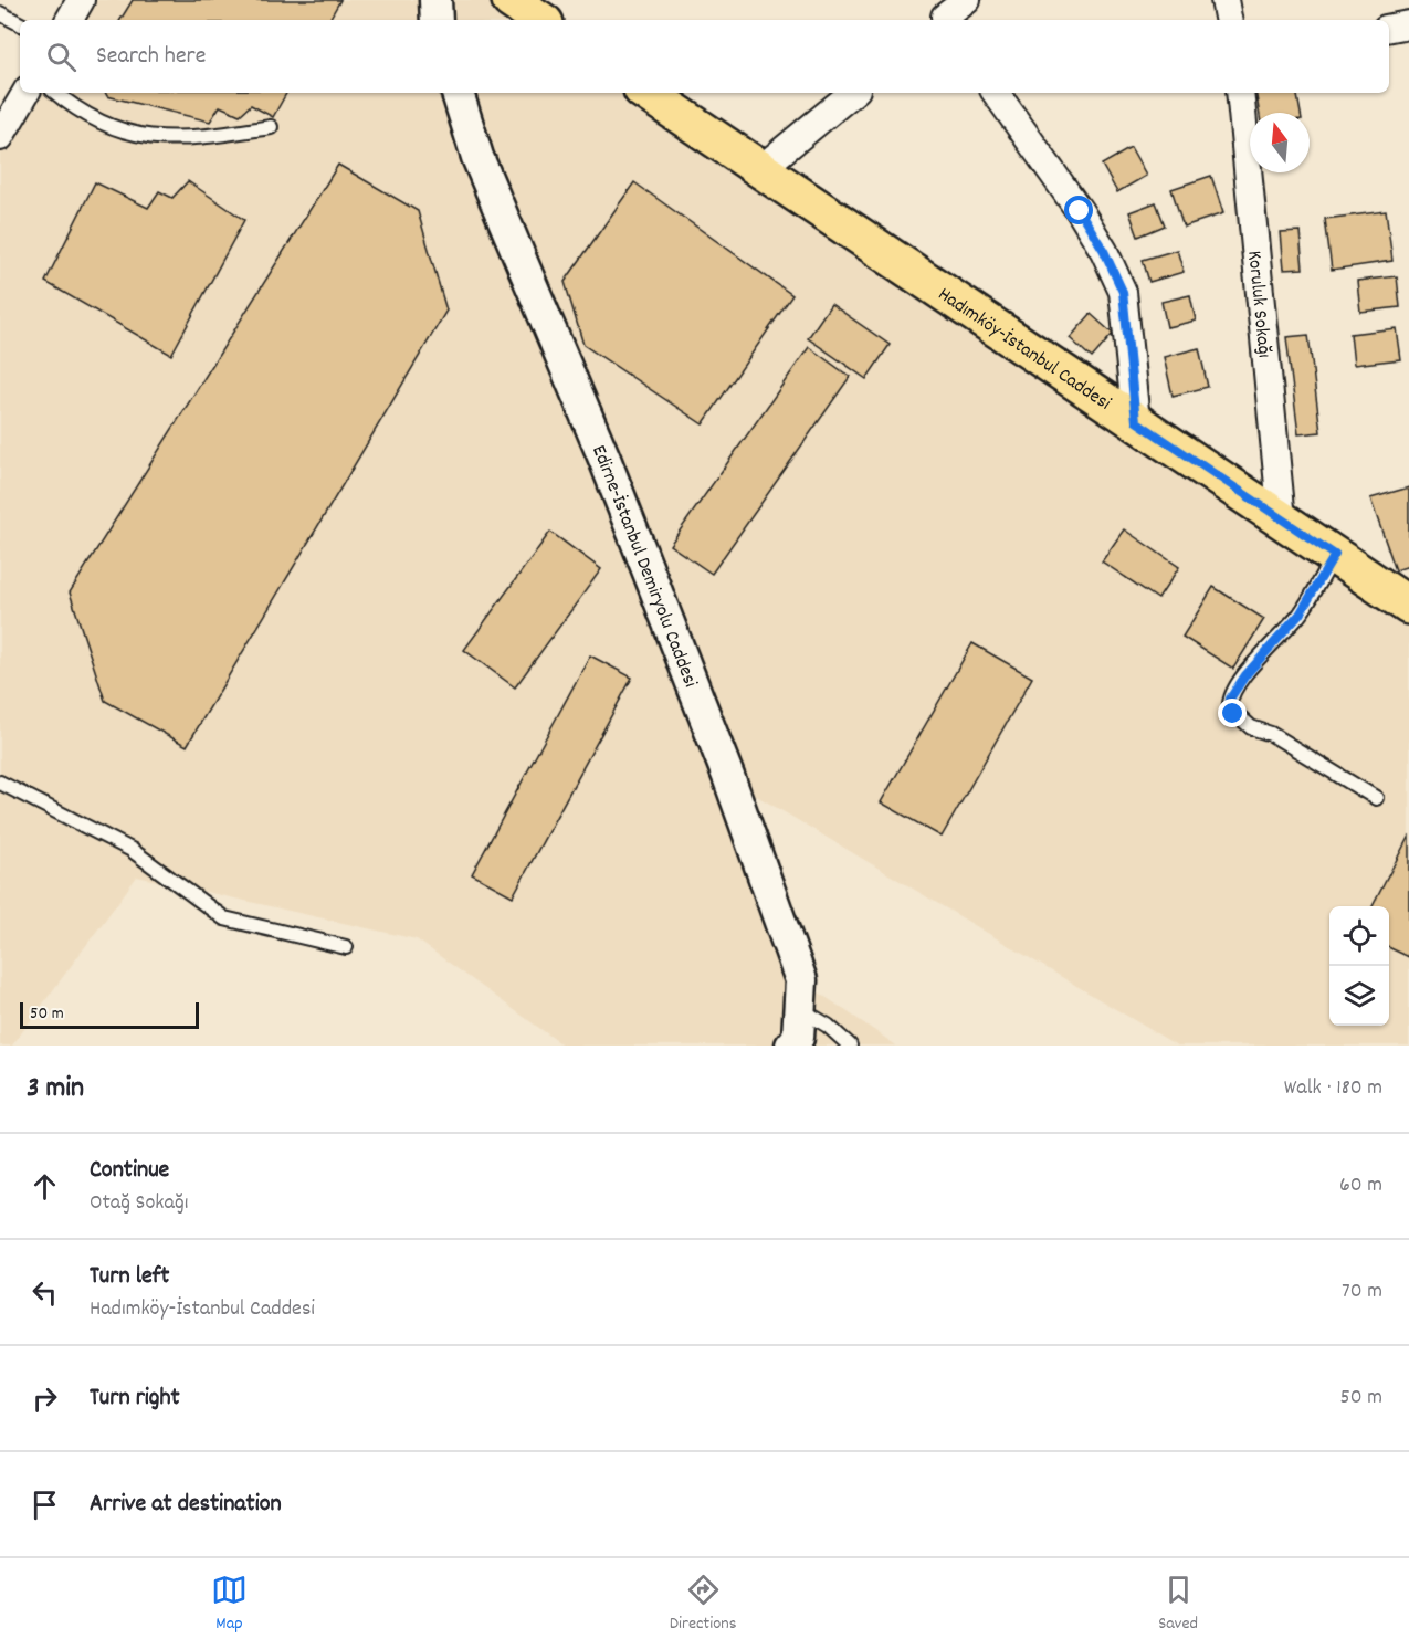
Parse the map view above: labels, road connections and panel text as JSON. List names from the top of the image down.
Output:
{
  "streets": {
    "main road": ["Hadımköy-İstanbul Caddesi"],
    "street": ["Koruluk Sokağı", "Edirne-İstanbul Demiryolu Caddesi"]
  },
  "crossings": [
    ["Koruluk Sokağı", "Hadımköy-İstanbul Caddesi"]
  ],
  "scale_bar": "50 m",
  "north": "top",
  "page": {
    "search": "Search here",
    "scale": "50 m",
    "heading": ["3 min", "Walk · 180 m"],
    "list": [
      ["Continue", "Otağ Sokağı", "60 m"],
      ["Turn left", "Hadımköy-İstanbul Caddesi", "70 m"],
      ["Turn right", "50 m"],
      "Arrive at destination"
    ],
    "nav": ["Map", "Directions", "Saved"]
  }
}
